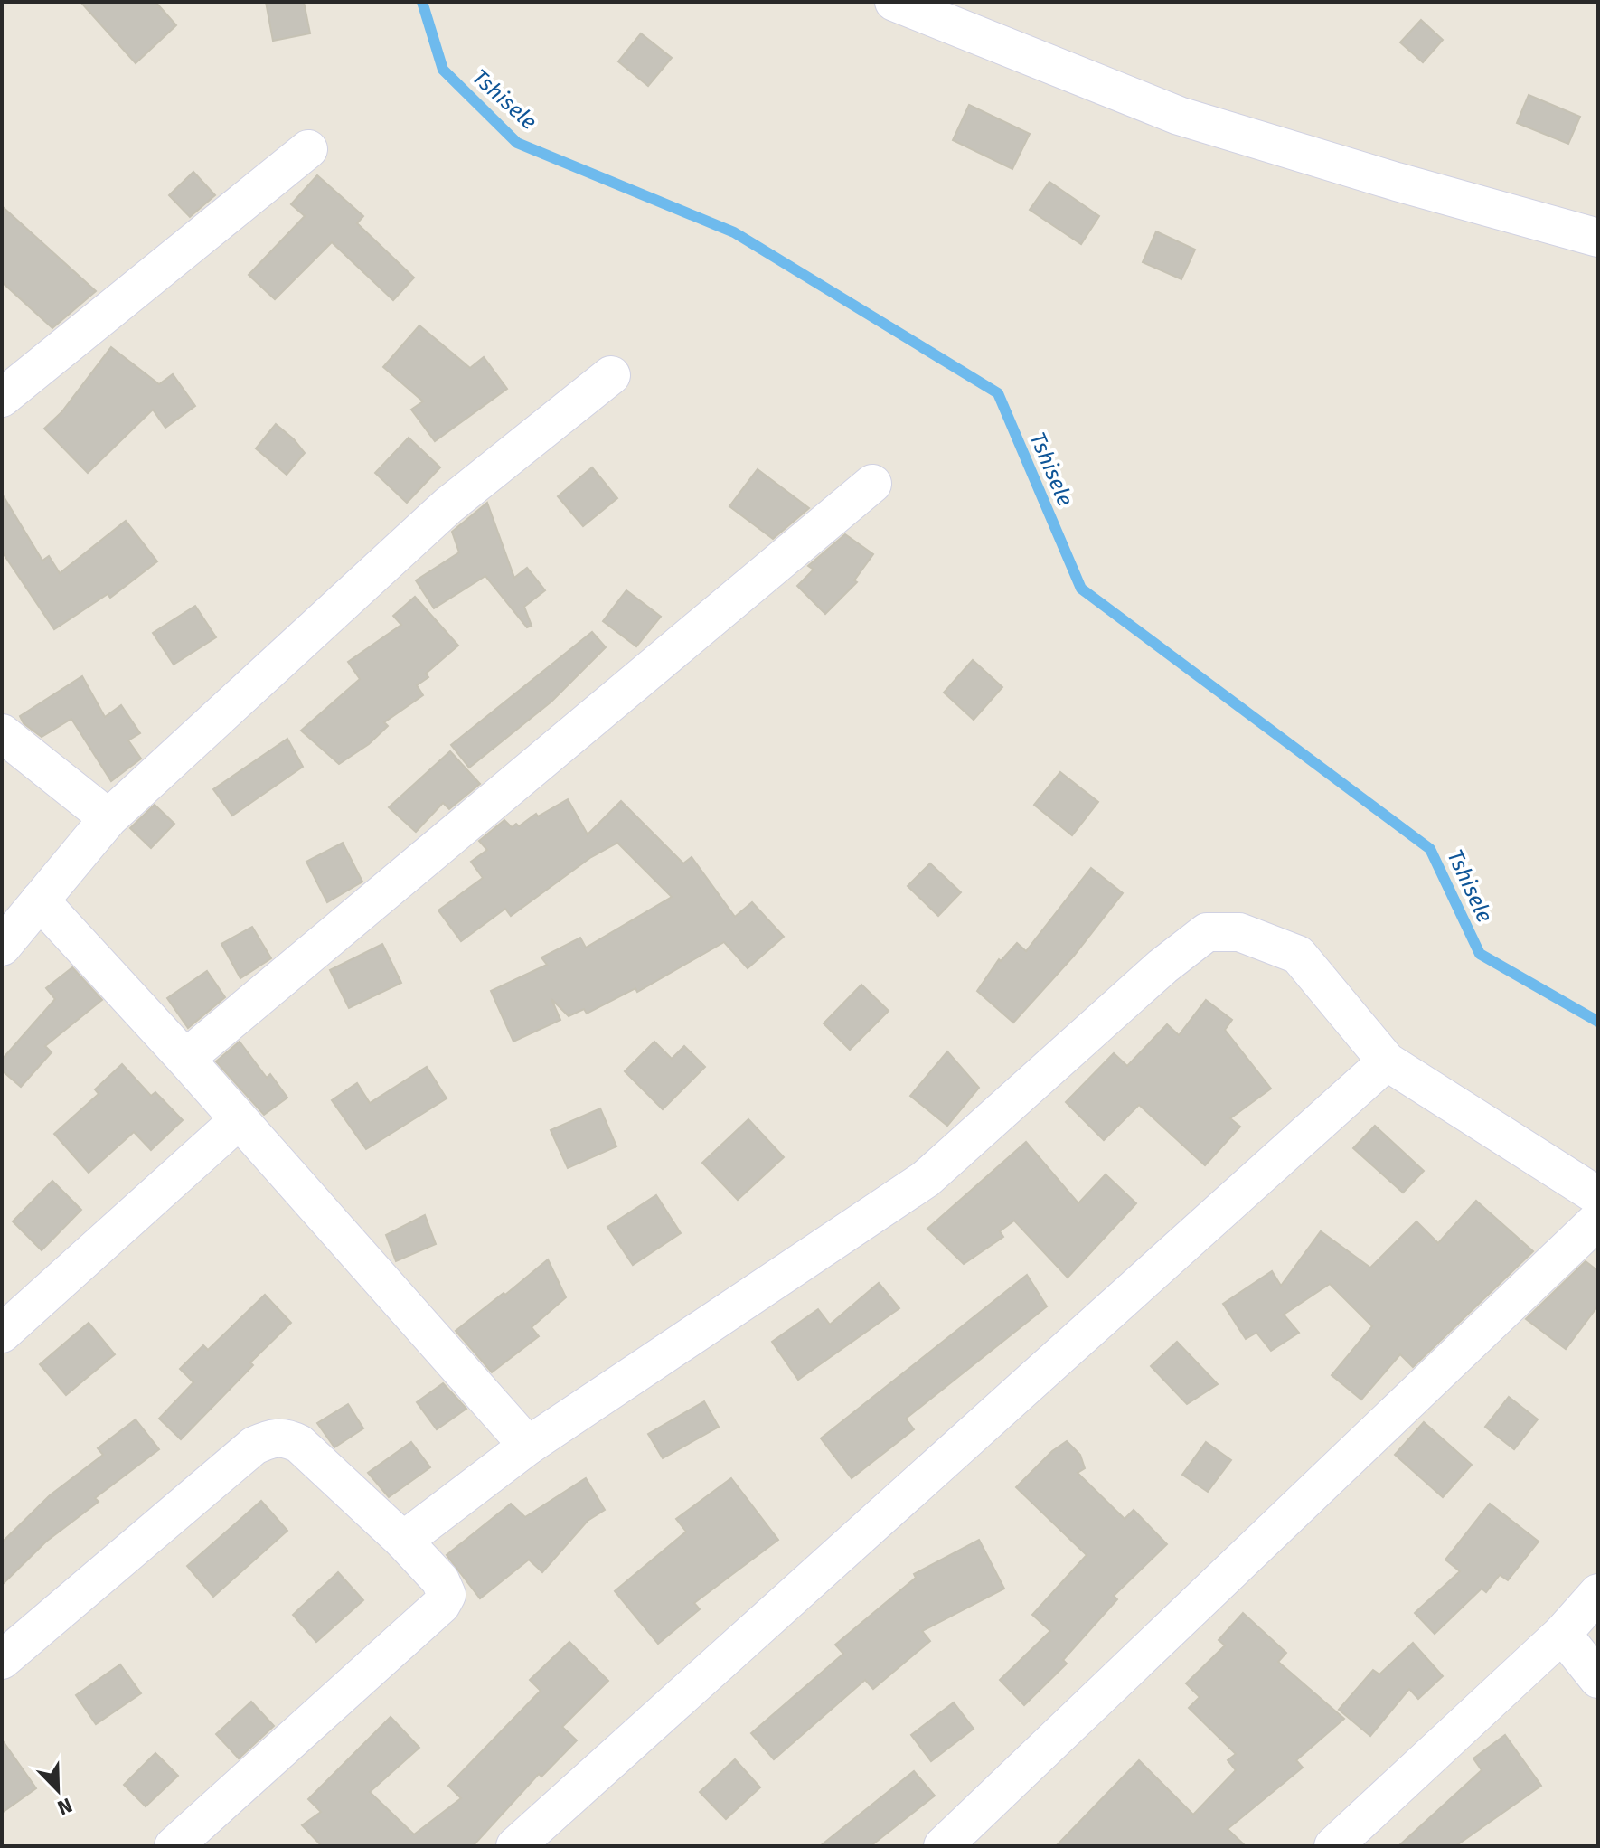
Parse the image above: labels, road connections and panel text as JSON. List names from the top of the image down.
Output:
{
  "water": ["Tshisele"],
  "north": "bottom right"
}
